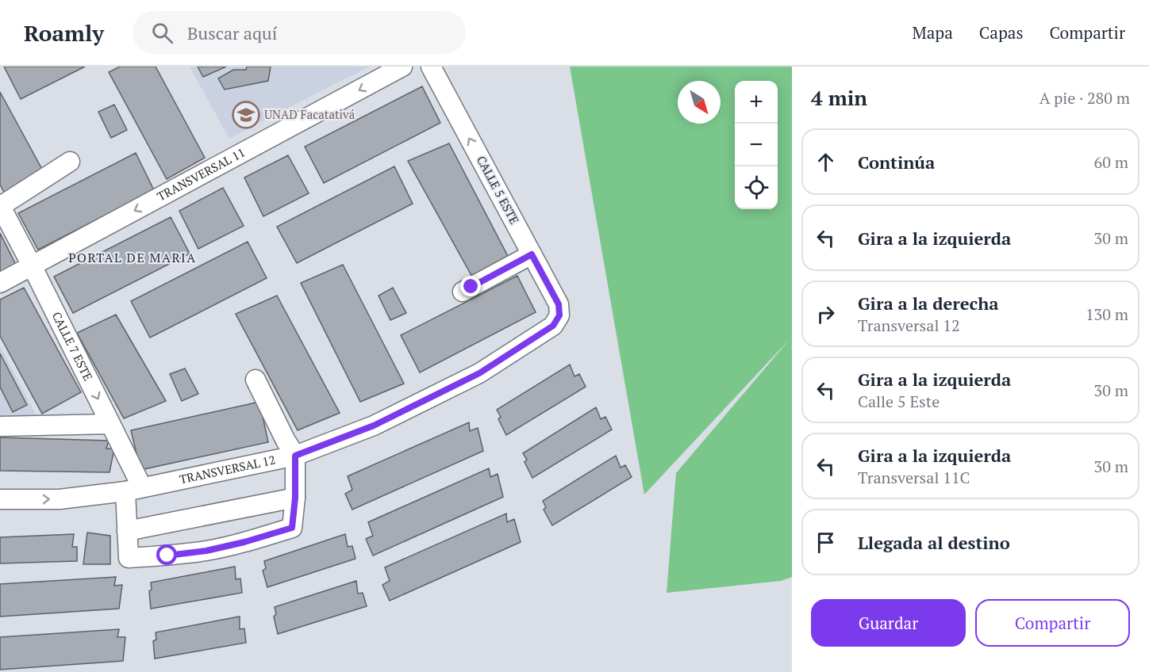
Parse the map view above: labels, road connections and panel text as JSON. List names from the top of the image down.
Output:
{
  "streets": {
    "street": [
      "TRANSVERSAL 11",
      "CALLE 5 ESTE",
      "CALLE 7 ESTE",
      "TRANSVERSAL 12"
    ]
  },
  "crossings": [
    ["TRANSVERSAL 11", "CALLE 7 ESTE"],
    ["CALLE 5 ESTE", "TRANSVERSAL 12"],
    ["CALLE 7 ESTE", "TRANSVERSAL 12"]
  ],
  "one_way": ["TRANSVERSAL 11", "CALLE 5 ESTE", "CALLE 7 ESTE"],
  "districts": ["PORTAL DE MARIA"],
  "places": {
    "school or university": ["UNAD Facatativá"]
  },
  "north": "bottom right",
  "page": {
    "header": "Roamly",
    "search": "Buscar aquí",
    "nav": ["Mapa", "Capas", "Compartir"],
    "heading": ["4 min", "A pie · 280 m"],
    "map_buttons": ["+", "−"],
    "list": [
      ["Continúa", "60 m"],
      ["Gira a la izquierda", "30 m"],
      ["Gira a la derecha", "Transversal 12", "130 m"],
      ["Gira a la izquierda", "Calle 5 Este", "30 m"],
      ["Gira a la izquierda", "Transversal 11C", "30 m"],
      "Llegada al destino"
    ],
    "buttons": ["Guardar", "Compartir"]
  }
}
